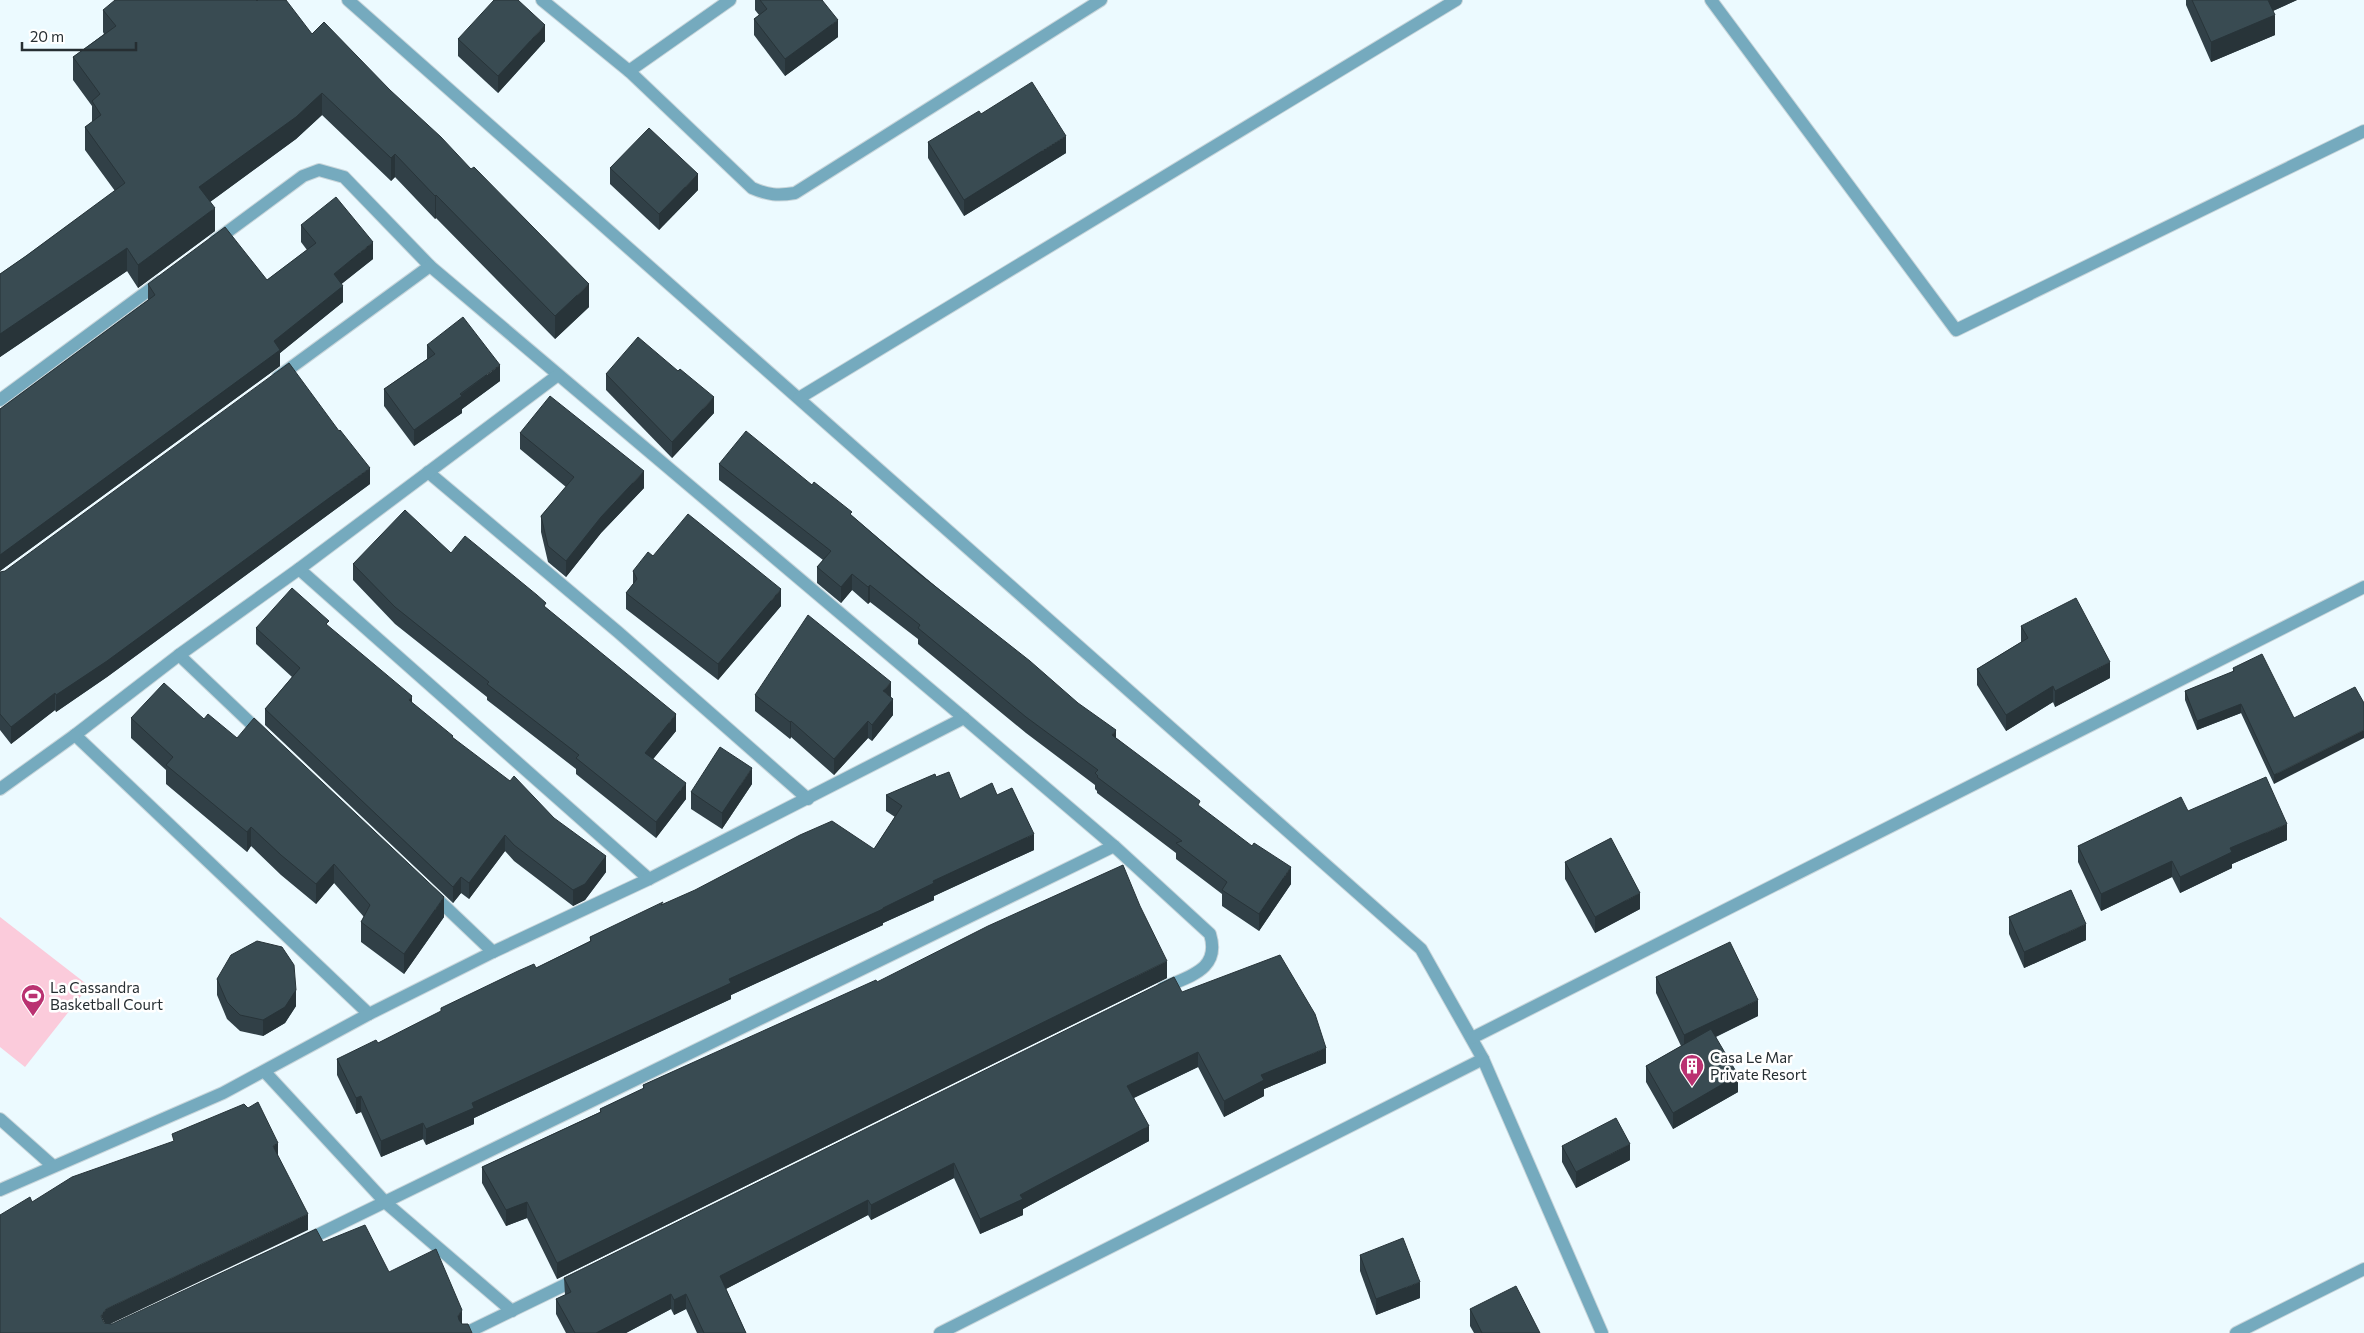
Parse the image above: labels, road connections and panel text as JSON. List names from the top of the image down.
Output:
{
  "places": {
    "sports": ["La Cassandra Basketball Court"],
    "building": ["Casa Le Mar Private Resort"]
  },
  "scale_bar": "20 m"
}
